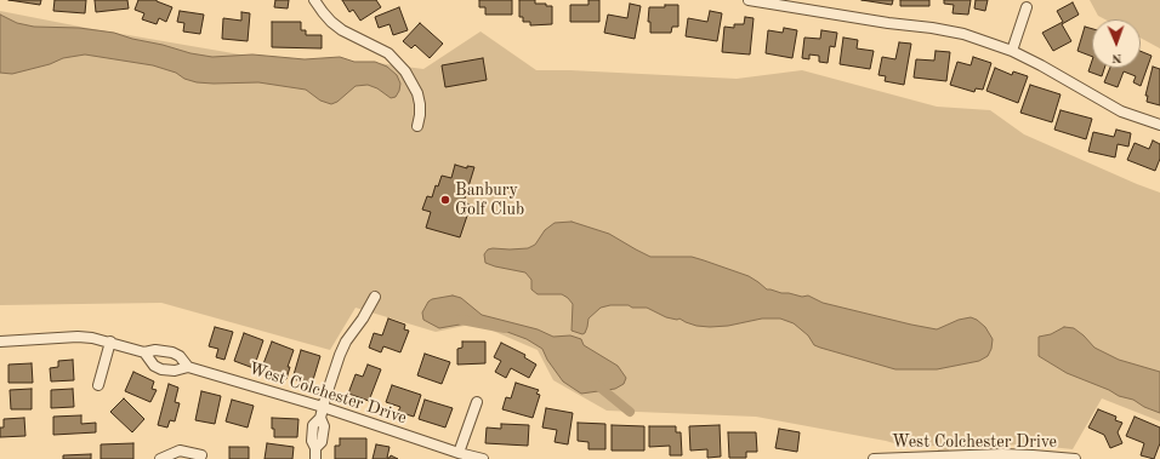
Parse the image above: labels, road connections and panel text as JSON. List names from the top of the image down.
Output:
{
  "streets": {
    "street": ["West Colchester Drive"]
  },
  "places": ["Banbury Golf Club"],
  "north": "bottom"
}
